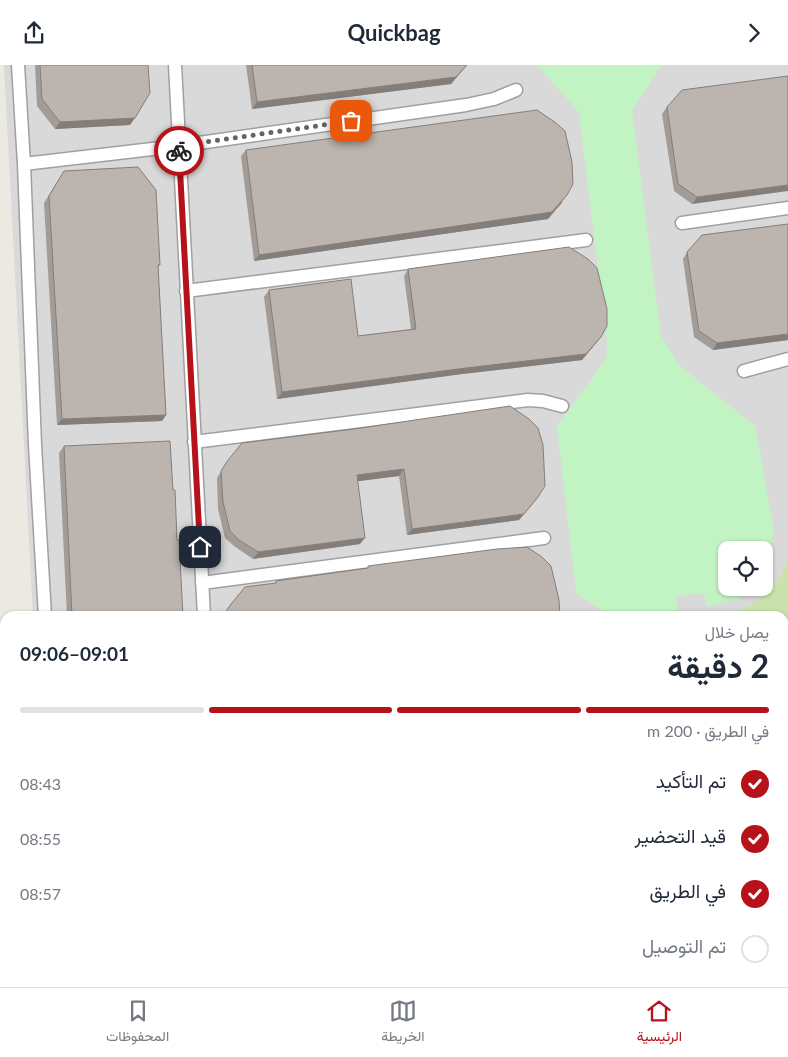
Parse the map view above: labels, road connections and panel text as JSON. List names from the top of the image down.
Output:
{
  "page": {
    "header": "Quickbag",
    "heading": ["2 دقيقة", "يصل خلال", "09:01–09:06"],
    "bar": "في الطريق · 200 m",
    "list": [
      ["تم التأكيد", "08:43"],
      ["قيد التحضير", "08:55"],
      ["في الطريق", "08:57"],
      "تم التوصيل"
    ],
    "tabs": ["الرئيسية", "الخريطة", "المحفوظات"]
  }
}
